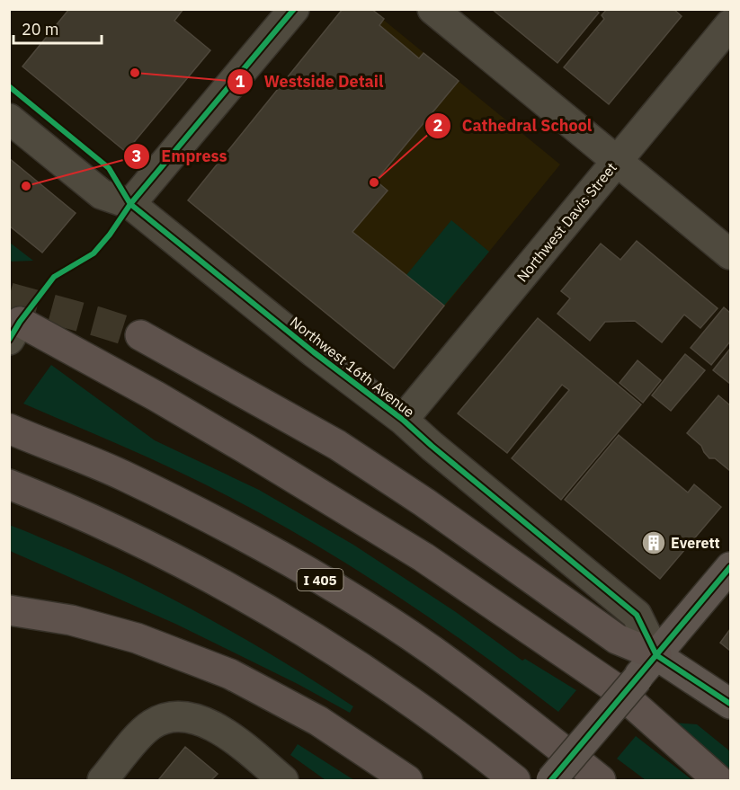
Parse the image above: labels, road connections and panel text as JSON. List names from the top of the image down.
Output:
{
  "streets": {
    "highway": ["I 405"],
    "street": ["Northwest Davis Street", "Northwest 16th Avenue"]
  },
  "crossings": [
    ["Northwest Davis Street", "Northwest 16th Avenue"]
  ],
  "places": {
    "other": ["Westside Detail", "Cathedral School", "Empress"],
    "building": ["Everett"]
  },
  "scale_bar": "20 m"
}
